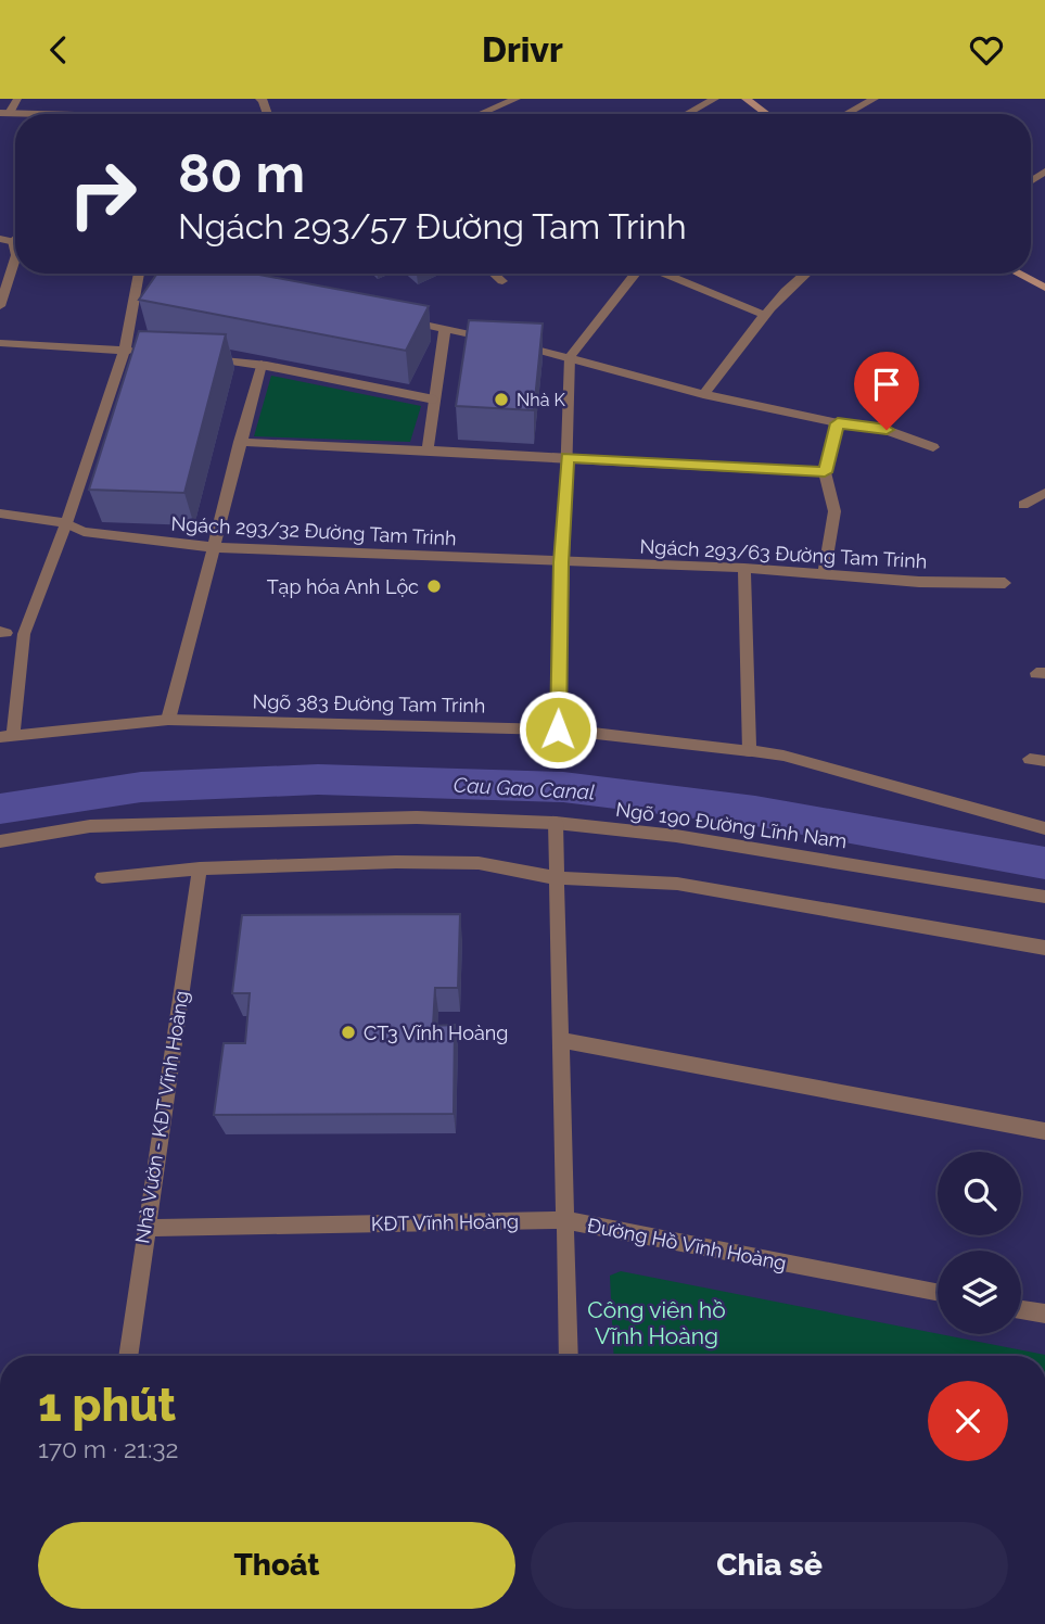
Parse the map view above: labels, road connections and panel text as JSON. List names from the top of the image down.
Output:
{
  "streets": {
    "street": [
      "Ngách 293/32 Đường Tam Trinh",
      "Ngách 293/63 Đường Tam Trinh",
      "Ngõ 383 Đường Tam Trinh",
      "Ngõ 190 Đường Lĩnh Nam",
      "Nhà Vườn - KĐT Vĩnh Hoàng",
      "KĐT Vĩnh Hoàng",
      "Đường Hồ Vĩnh Hoàng"
    ]
  },
  "crossings": [
    ["Ngách 293/32 Đường Tam Trinh", "Ngách 293/63 Đường Tam Trinh"],
    ["Nhà Vườn - KĐT Vĩnh Hoàng", "KĐT Vĩnh Hoàng"],
    ["KĐT Vĩnh Hoàng", "Đường Hồ Vĩnh Hoàng"]
  ],
  "water": ["Cau Gao Canal"],
  "parks": ["Công viên hồ Vĩnh Hoàng"],
  "places": ["Nhà K", "Tạp hóa Anh Lộc", "CT3 Vĩnh Hoàng"],
  "page": {
    "header": "Drivr",
    "turn": ["80 m", "Ngách 293/57 Đường Tam Trinh"],
    "heading": ["1 phút", "170 m · 21:32"],
    "buttons": ["Thoát", "Chia sẻ"]
  }
}
